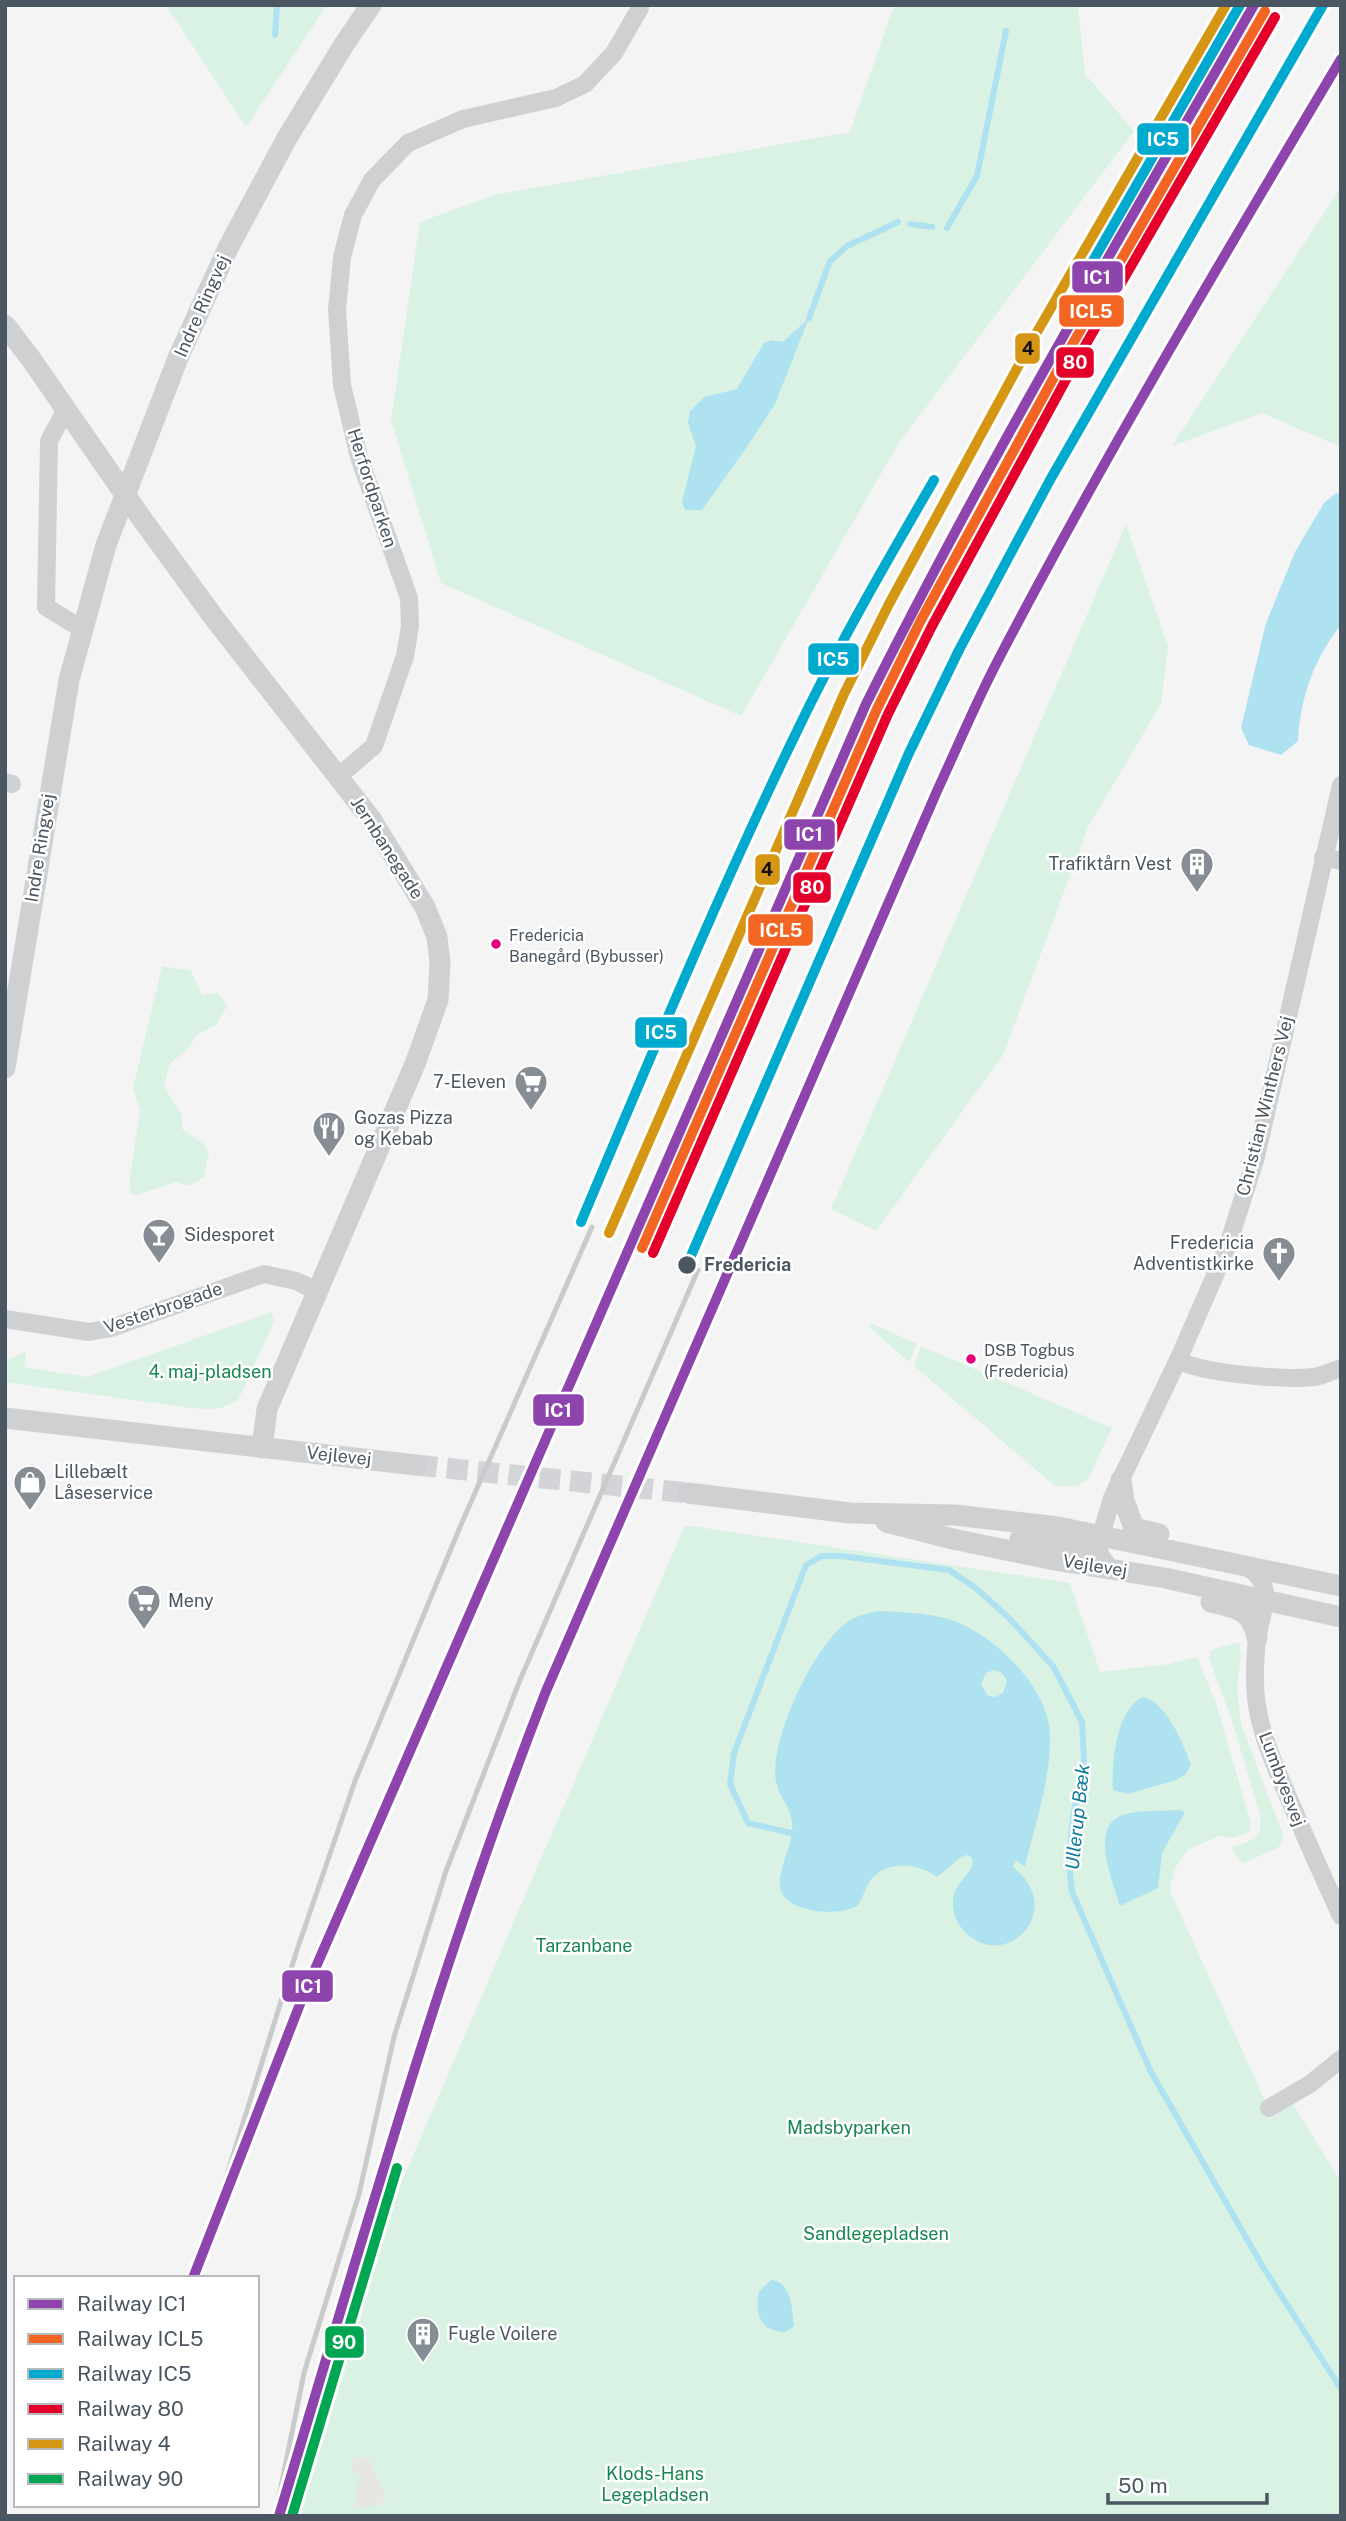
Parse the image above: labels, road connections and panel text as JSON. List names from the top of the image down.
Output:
{
  "streets": {
    "street": [
      "Indre Ringvej",
      "Herfordparken",
      "Jernbanegade",
      "Christian Winthers Vej",
      "Vesterbrogade",
      "Vejlevej",
      "Lumbyesvej"
    ]
  },
  "crossings": [
    ["Indre Ringvej", "Jernbanegade"],
    ["Herfordparken", "Jernbanegade"],
    ["Jernbanegade", "Vesterbrogade"],
    ["Jernbanegade", "Vejlevej"],
    ["Christian Winthers Vej", "Vejlevej"],
    ["Vejlevej", "Lumbyesvej"]
  ],
  "water": ["Ullerup Bæk"],
  "parks": [
    "4. maj-pladsen",
    "Tarzanbane",
    "Madsbyparken",
    "Sandlegepladsen",
    "Klods-Hans Legepladsen"
  ],
  "places": {
    "building": ["Trafiktårn Vest", "Fugle Voilere"],
    "other": ["Fredericia Banegård (Bybusser)", "Fredericia", "DSB Togbus (Fredericia)"],
    "supermarket": ["7-Eleven", "Meny"],
    "restaurant": ["Gozas Pizza og Kebab"],
    "bar": ["Sidesporet"],
    "church": ["Fredericia Adventistkirke"],
    "shop": ["Lillebælt Låseservice"]
  },
  "lines": [
    "rail line IC1",
    "rail line IC5",
    "rail line 4",
    "rail line ICL5",
    "rail line 80",
    "rail line 90"
  ],
  "legend": [
    "Railway IC1",
    "Railway ICL5",
    "Railway IC5",
    "Railway 80",
    "Railway 4",
    "Railway 90"
  ],
  "scale_bar": "50 m"
}
